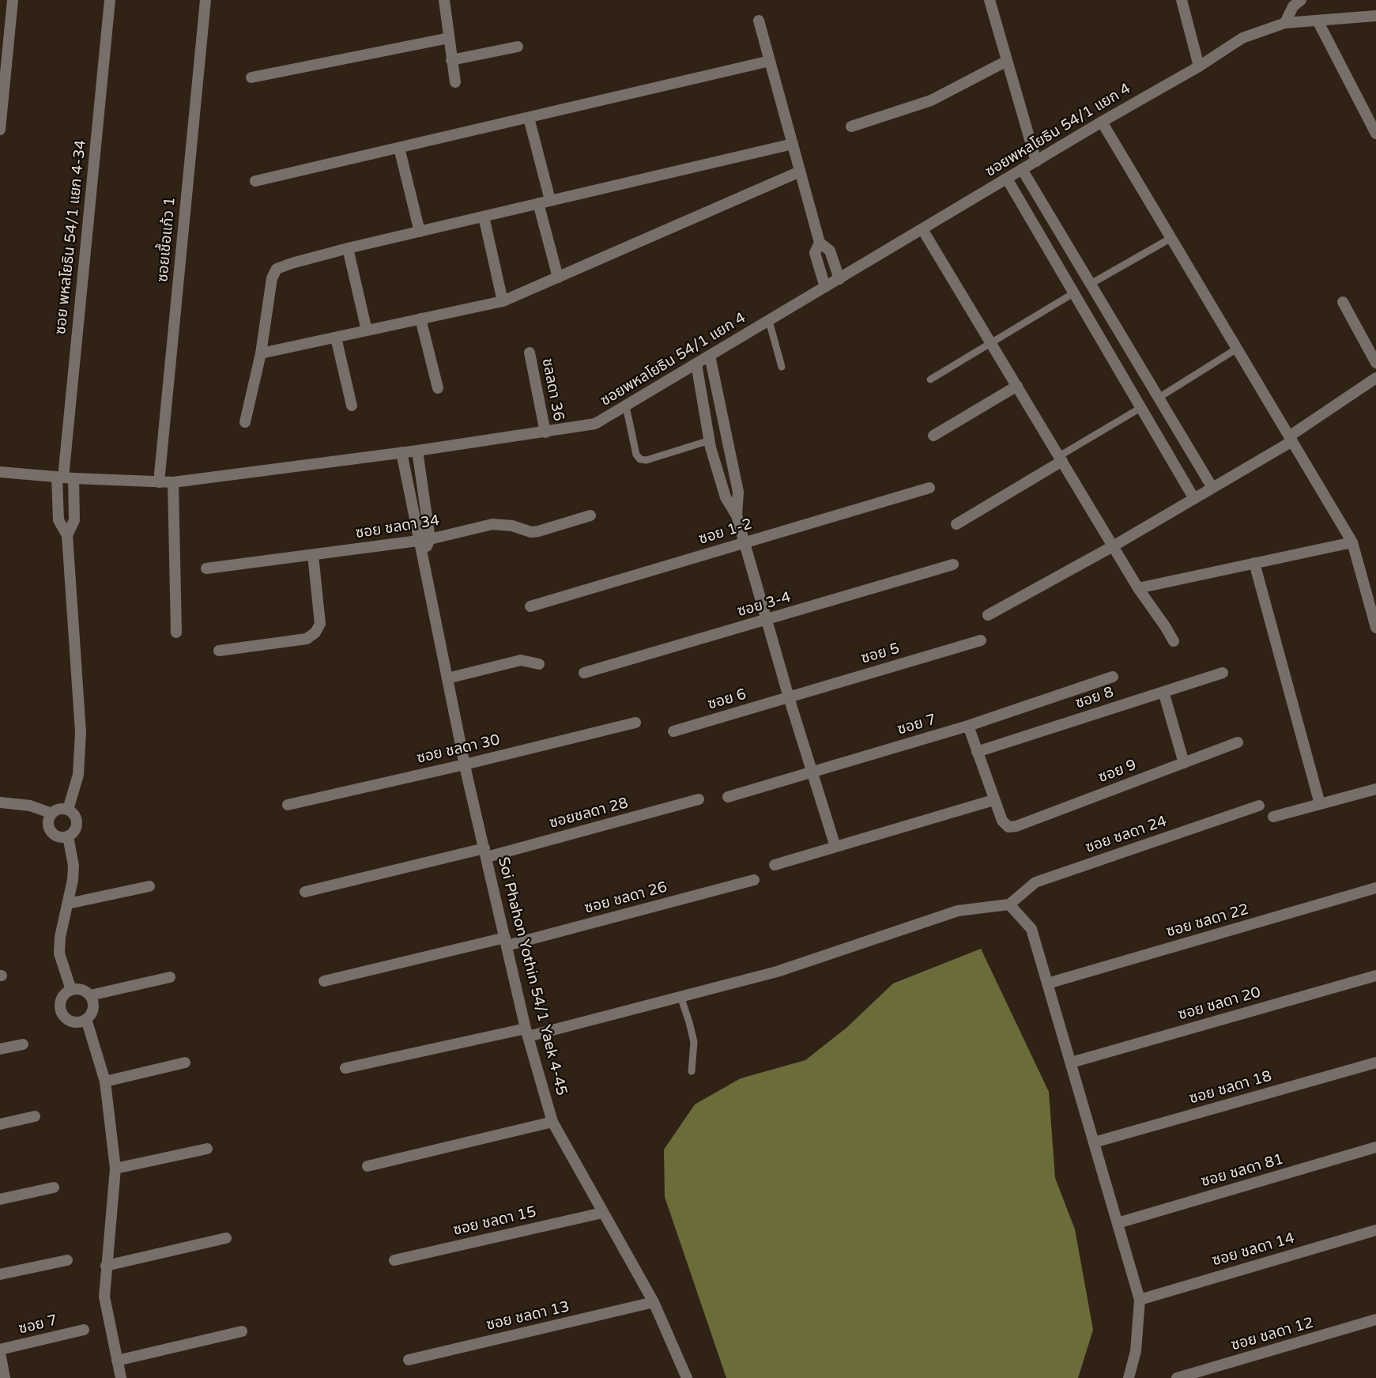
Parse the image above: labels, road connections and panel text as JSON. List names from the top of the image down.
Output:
{
  "streets": {
    "street": [
      "ซอยพหลโยธิน 54/1 แยก 4",
      "ซอย พหลโยธิน 54/1 แยก 4-34",
      "ซอยเชื้อแก้ว 1",
      "ชลลดา 36",
      "ซอย ชลดา 34",
      "ซอย 1-2",
      "ซอย 3-4",
      "ซอย 5",
      "ซอย 8",
      "ซอย 6",
      "ซอย 7",
      "ซอย ชลดา 30",
      "ซอย 9",
      "ซอยชลดา 28",
      "ซอย ชลดา 24",
      "ซอย ชลดา 26",
      "ซอย ชลดา 22",
      "Soi Phahon Yothin 54/1 Yaek 4-45",
      "ซอย ชลดา 20",
      "ซอย ชลดา 18",
      "ซอย ชลดา 81",
      "ซอย ชลดา 15",
      "ซอย ชลดา 14",
      "ซอย ชลดา 13",
      "ซอย ชลดา 12"
    ]
  },
  "crossings": [
    ["ซอยพหลโยธิน 54/1 แยก 4", "ซอย พหลโยธิน 54/1 แยก 4-34"],
    ["ซอยพหลโยธิน 54/1 แยก 4", "ซอยเชื้อแก้ว 1"],
    ["ซอยพหลโยธิน 54/1 แยก 4", "ชลลดา 36"],
    ["ซอย ชลดา 34", "Soi Phahon Yothin 54/1 Yaek 4-45"],
    ["ซอย 5", "ซอย 6"],
    ["ซอย ชลดา 30", "Soi Phahon Yothin 54/1 Yaek 4-45"],
    ["ซอยชลดา 28", "Soi Phahon Yothin 54/1 Yaek 4-45"],
    ["ซอย ชลดา 26", "Soi Phahon Yothin 54/1 Yaek 4-45"],
    ["Soi Phahon Yothin 54/1 Yaek 4-45", "ซอย ชลดา 15"],
    ["Soi Phahon Yothin 54/1 Yaek 4-45", "ซอย ชลดา 13"]
  ]
}
